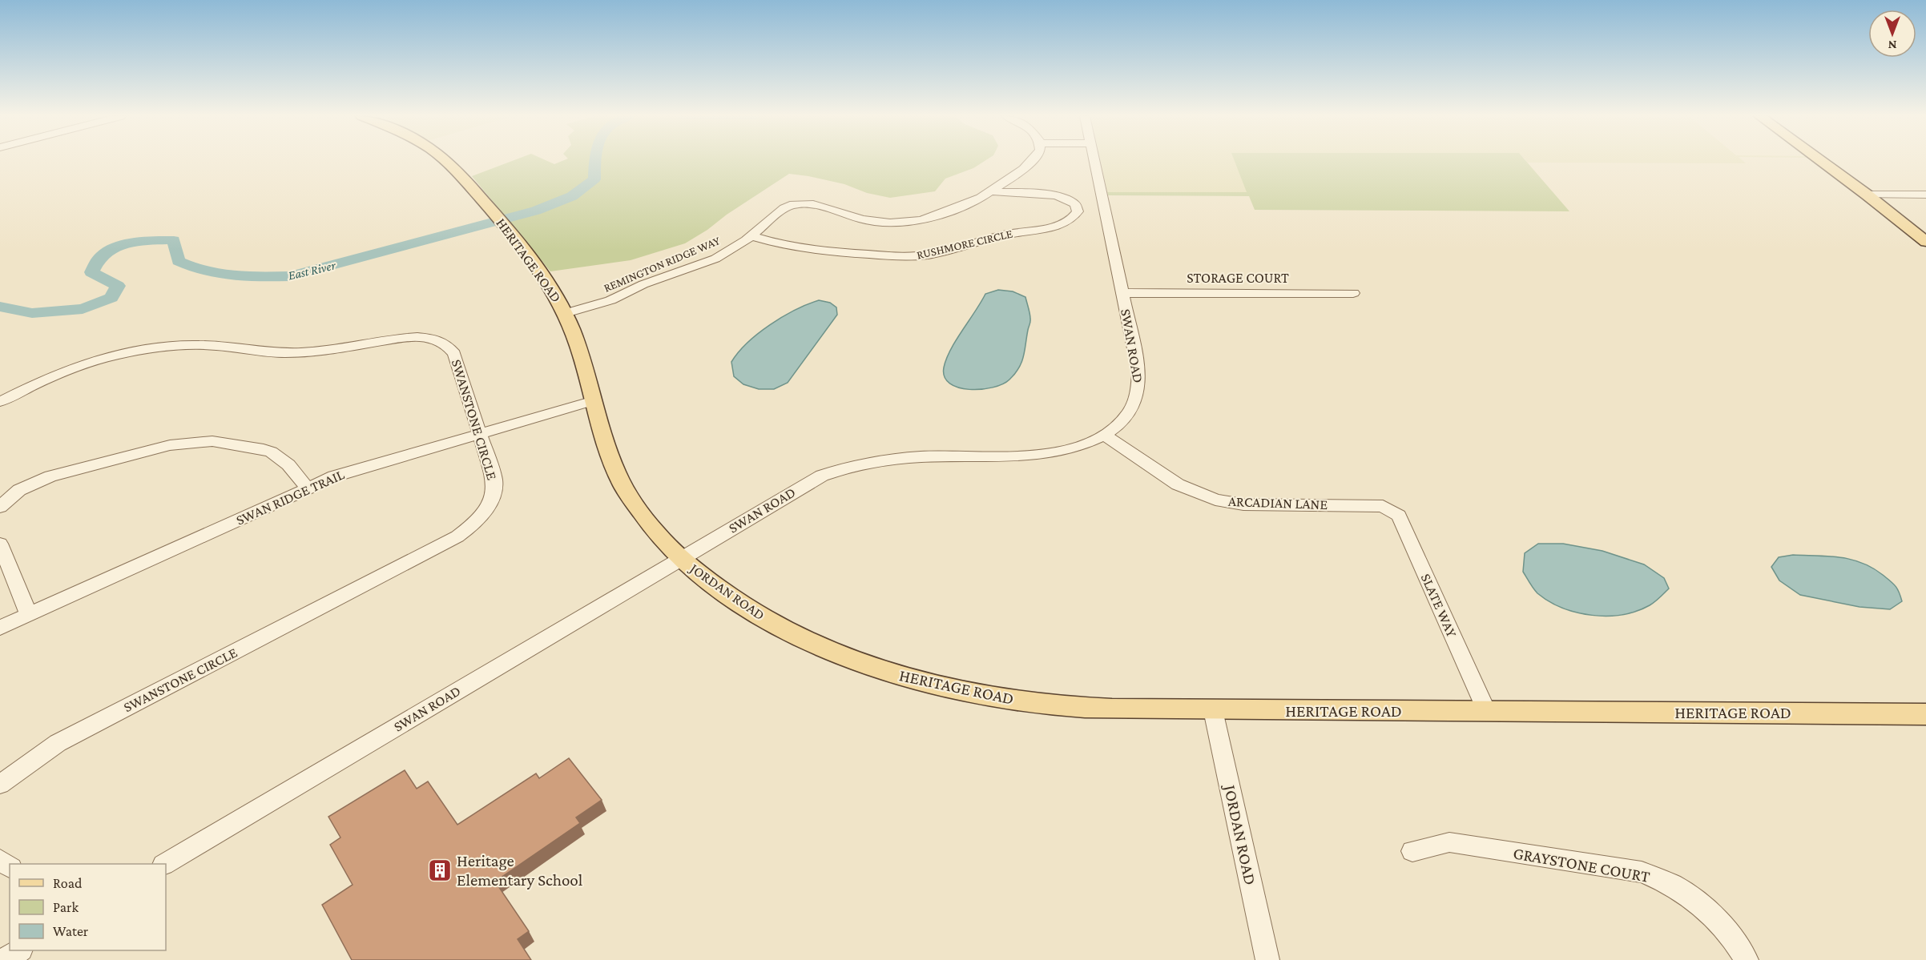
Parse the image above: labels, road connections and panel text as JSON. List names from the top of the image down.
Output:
{
  "streets": {
    "main road": ["HERITAGE ROAD", "JORDAN ROAD"],
    "street": [
      "RUSHMORE CIRCLE",
      "REMINGTON RIDGE WAY",
      "STORAGE COURT",
      "SWAN ROAD",
      "SWANSTONE CIRCLE",
      "SWAN RIDGE TRAIL",
      "ARCADIAN LANE",
      "SLATE WAY",
      "GRAYSTONE COURT"
    ]
  },
  "crossings": [
    ["RUSHMORE CIRCLE", "REMINGTON RIDGE WAY"],
    ["HERITAGE ROAD", "REMINGTON RIDGE WAY"],
    ["HERITAGE ROAD", "SWAN ROAD"],
    ["HERITAGE ROAD", "SWAN RIDGE TRAIL"],
    ["HERITAGE ROAD", "JORDAN ROAD"],
    ["HERITAGE ROAD", "SLATE WAY"],
    ["STORAGE COURT", "SWAN ROAD"],
    ["SWAN ROAD", "ARCADIAN LANE"],
    ["SWAN ROAD", "JORDAN ROAD"],
    ["SWANSTONE CIRCLE", "SWAN RIDGE TRAIL"],
    ["ARCADIAN LANE", "SLATE WAY"]
  ],
  "water": ["East River"],
  "places": {
    "building": ["Heritage Elementary School"]
  },
  "legend": ["Road", "Park", "Water"],
  "north": "bottom"
}
